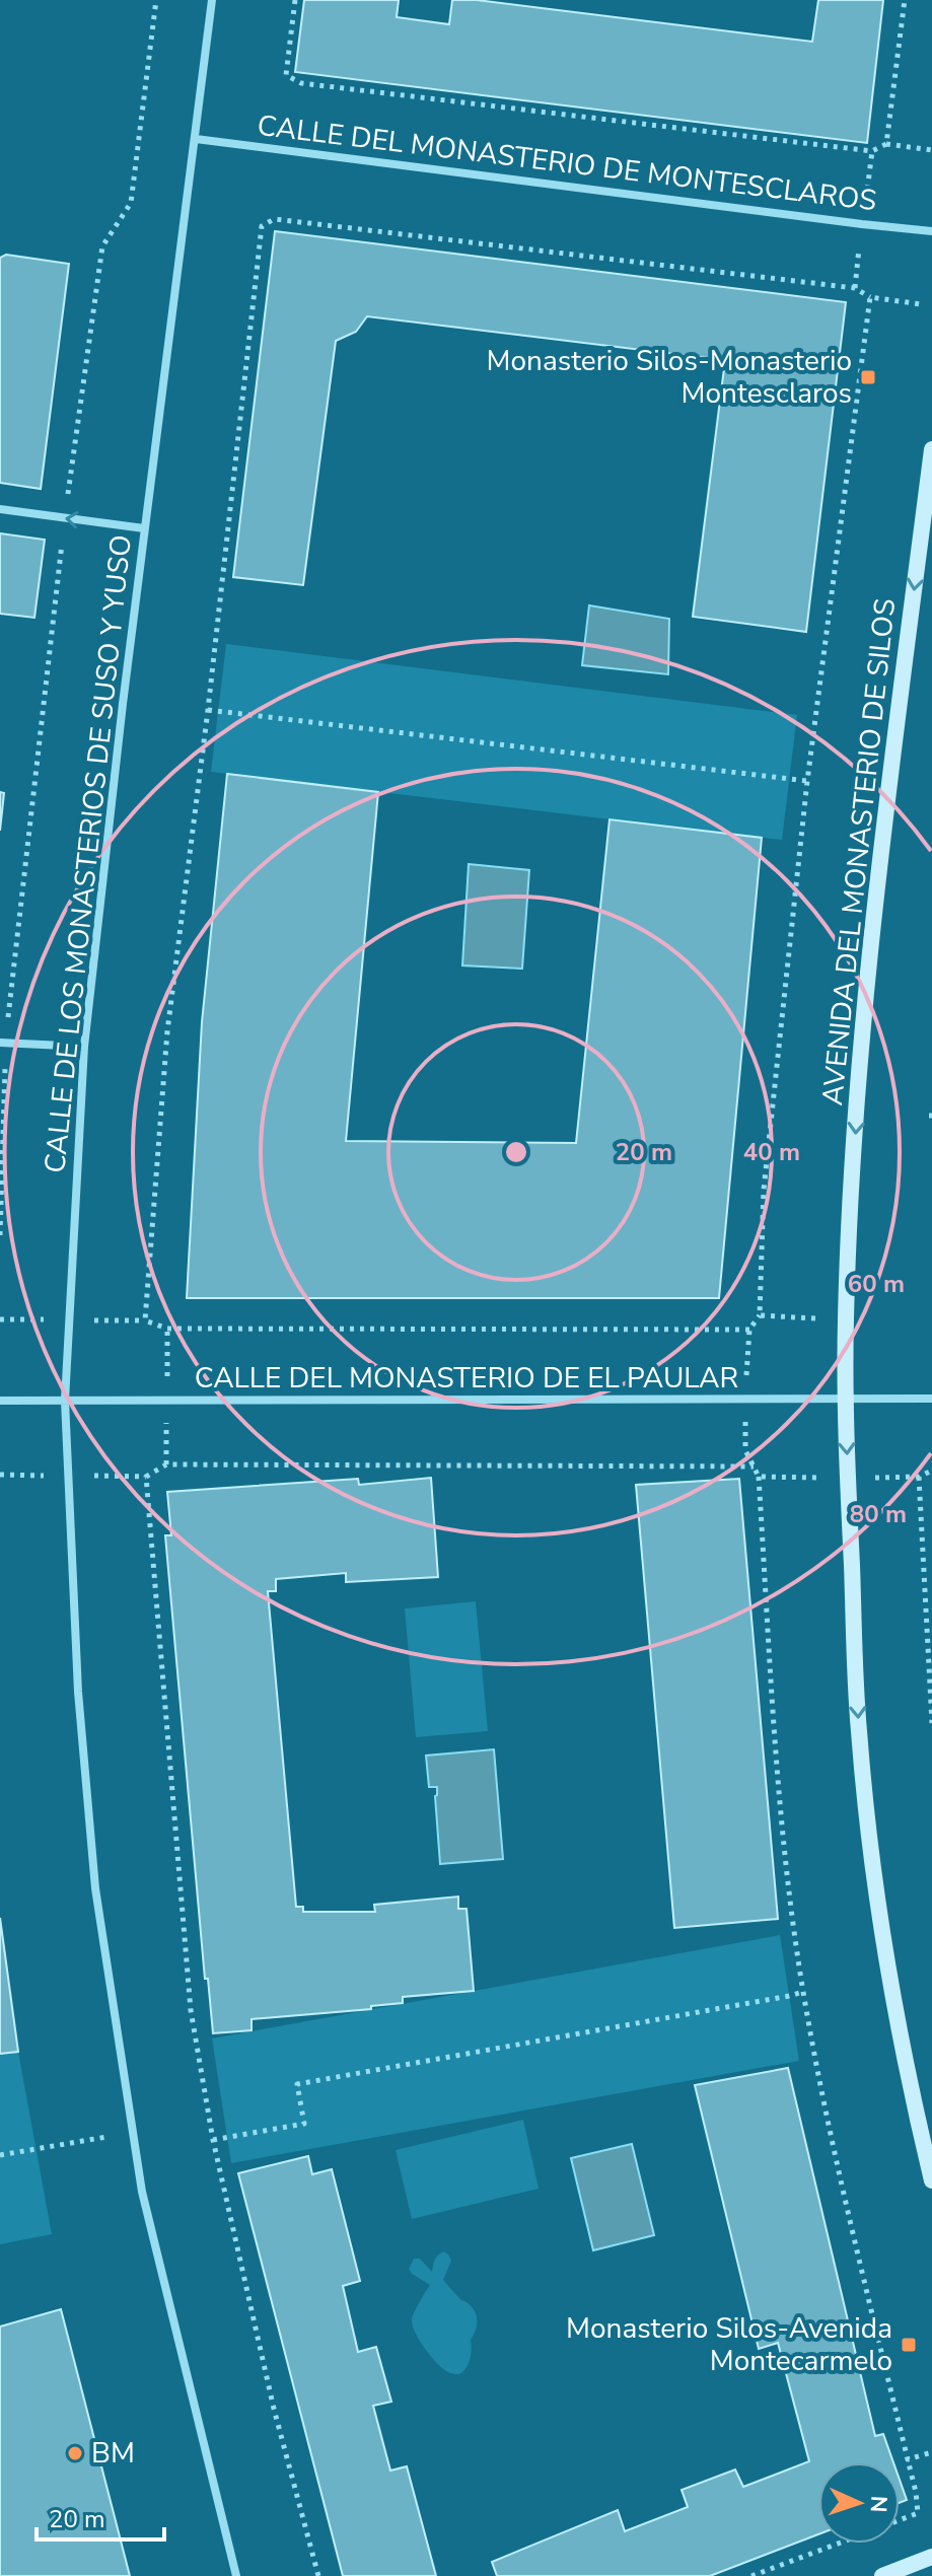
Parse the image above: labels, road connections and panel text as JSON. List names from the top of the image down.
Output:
{
  "streets": {
    "street": [
      "CALLE DEL MONASTERIO DE MONTESCLAROS",
      "AVENIDA DEL MONASTERIO DE SILOS",
      "CALLE DE LOS MONASTERIOS DE SUSO Y YUSO",
      "CALLE DEL MONASTERIO DE EL PAULAR"
    ]
  },
  "crossings": [
    ["CALLE DEL MONASTERIO DE MONTESCLAROS", "CALLE DE LOS MONASTERIOS DE SUSO Y YUSO"],
    ["AVENIDA DEL MONASTERIO DE SILOS", "CALLE DEL MONASTERIO DE EL PAULAR"],
    ["CALLE DE LOS MONASTERIOS DE SUSO Y YUSO", "CALLE DEL MONASTERIO DE EL PAULAR"]
  ],
  "one_way": ["AVENIDA DEL MONASTERIO DE SILOS"],
  "places": {
    "transit": ["Monasterio Silos-Monasterio Montesclaros", "Monasterio Silos-Avenida Montecarmelo"],
    "other": ["BM"]
  },
  "scale_bar": "20 m",
  "north": "right",
  "rings": [
    "20 m",
    "40 m",
    "60 m",
    "80 m"
  ]
}
